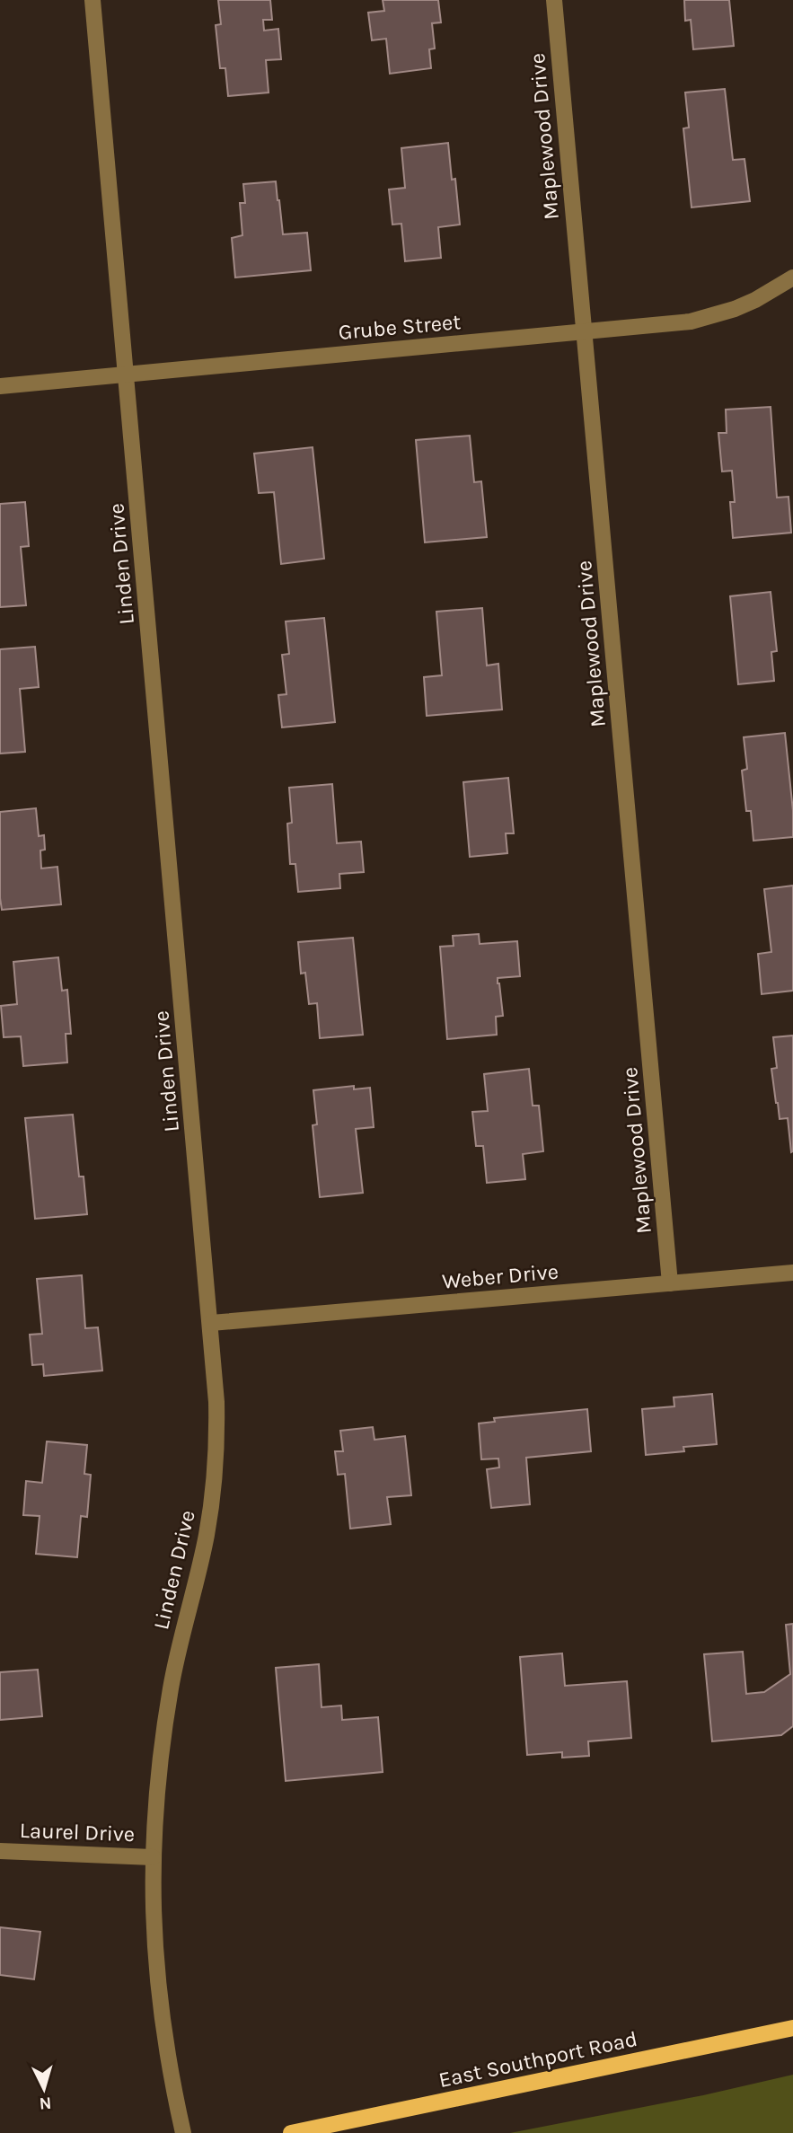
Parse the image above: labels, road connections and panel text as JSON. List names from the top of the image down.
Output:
{
  "streets": {
    "main road": ["East Southport Road"],
    "street": [
      "Maplewood Drive",
      "Grube Street",
      "Linden Drive",
      "Weber Drive",
      "Laurel Drive"
    ]
  },
  "crossings": [
    ["Maplewood Drive", "Grube Street"],
    ["Maplewood Drive", "Weber Drive"],
    ["Grube Street", "Linden Drive"],
    ["Linden Drive", "Weber Drive"],
    ["Linden Drive", "Laurel Drive"]
  ],
  "north": "bottom"
}
